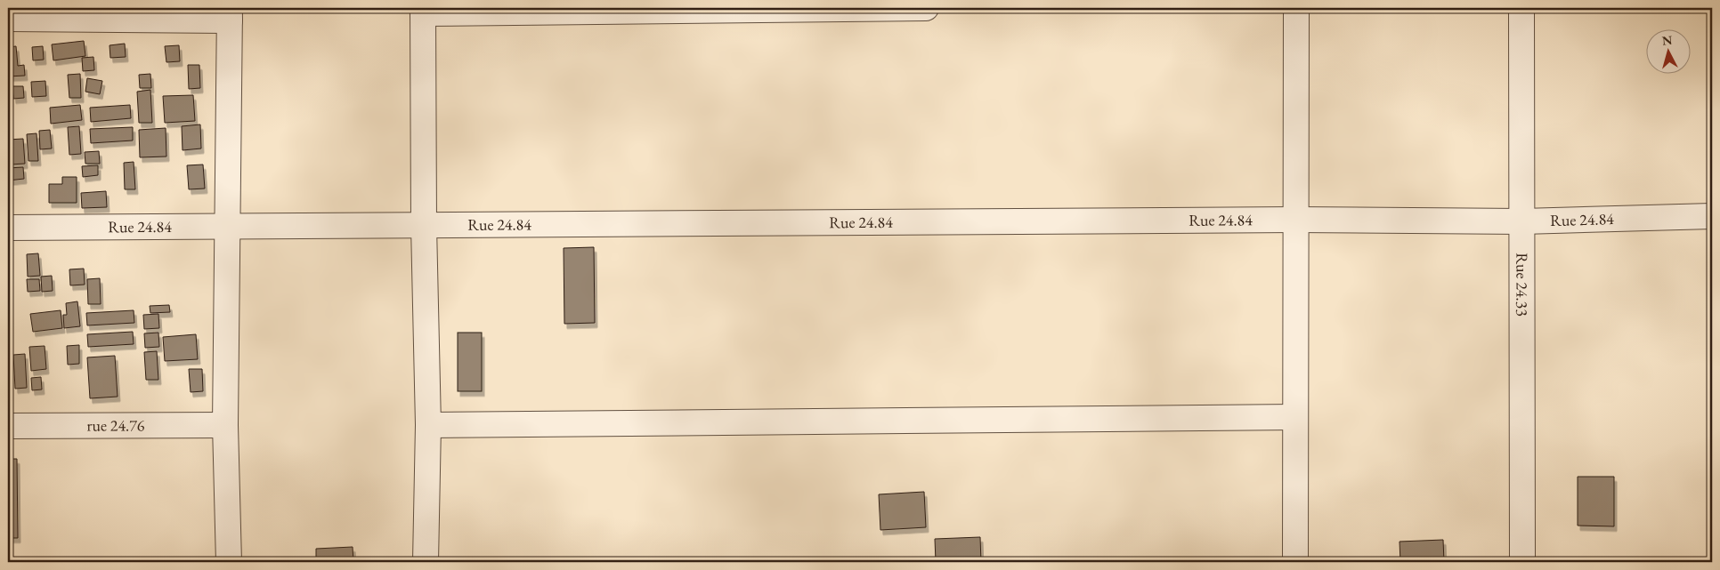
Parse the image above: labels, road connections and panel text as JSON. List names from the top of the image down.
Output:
{
  "streets": {
    "street": ["Rue 24.84", "Rue 24.33", "rue 24.76"]
  },
  "crossings": [
    ["Rue 24.84", "Rue 24.33"]
  ],
  "north": "top"
}
